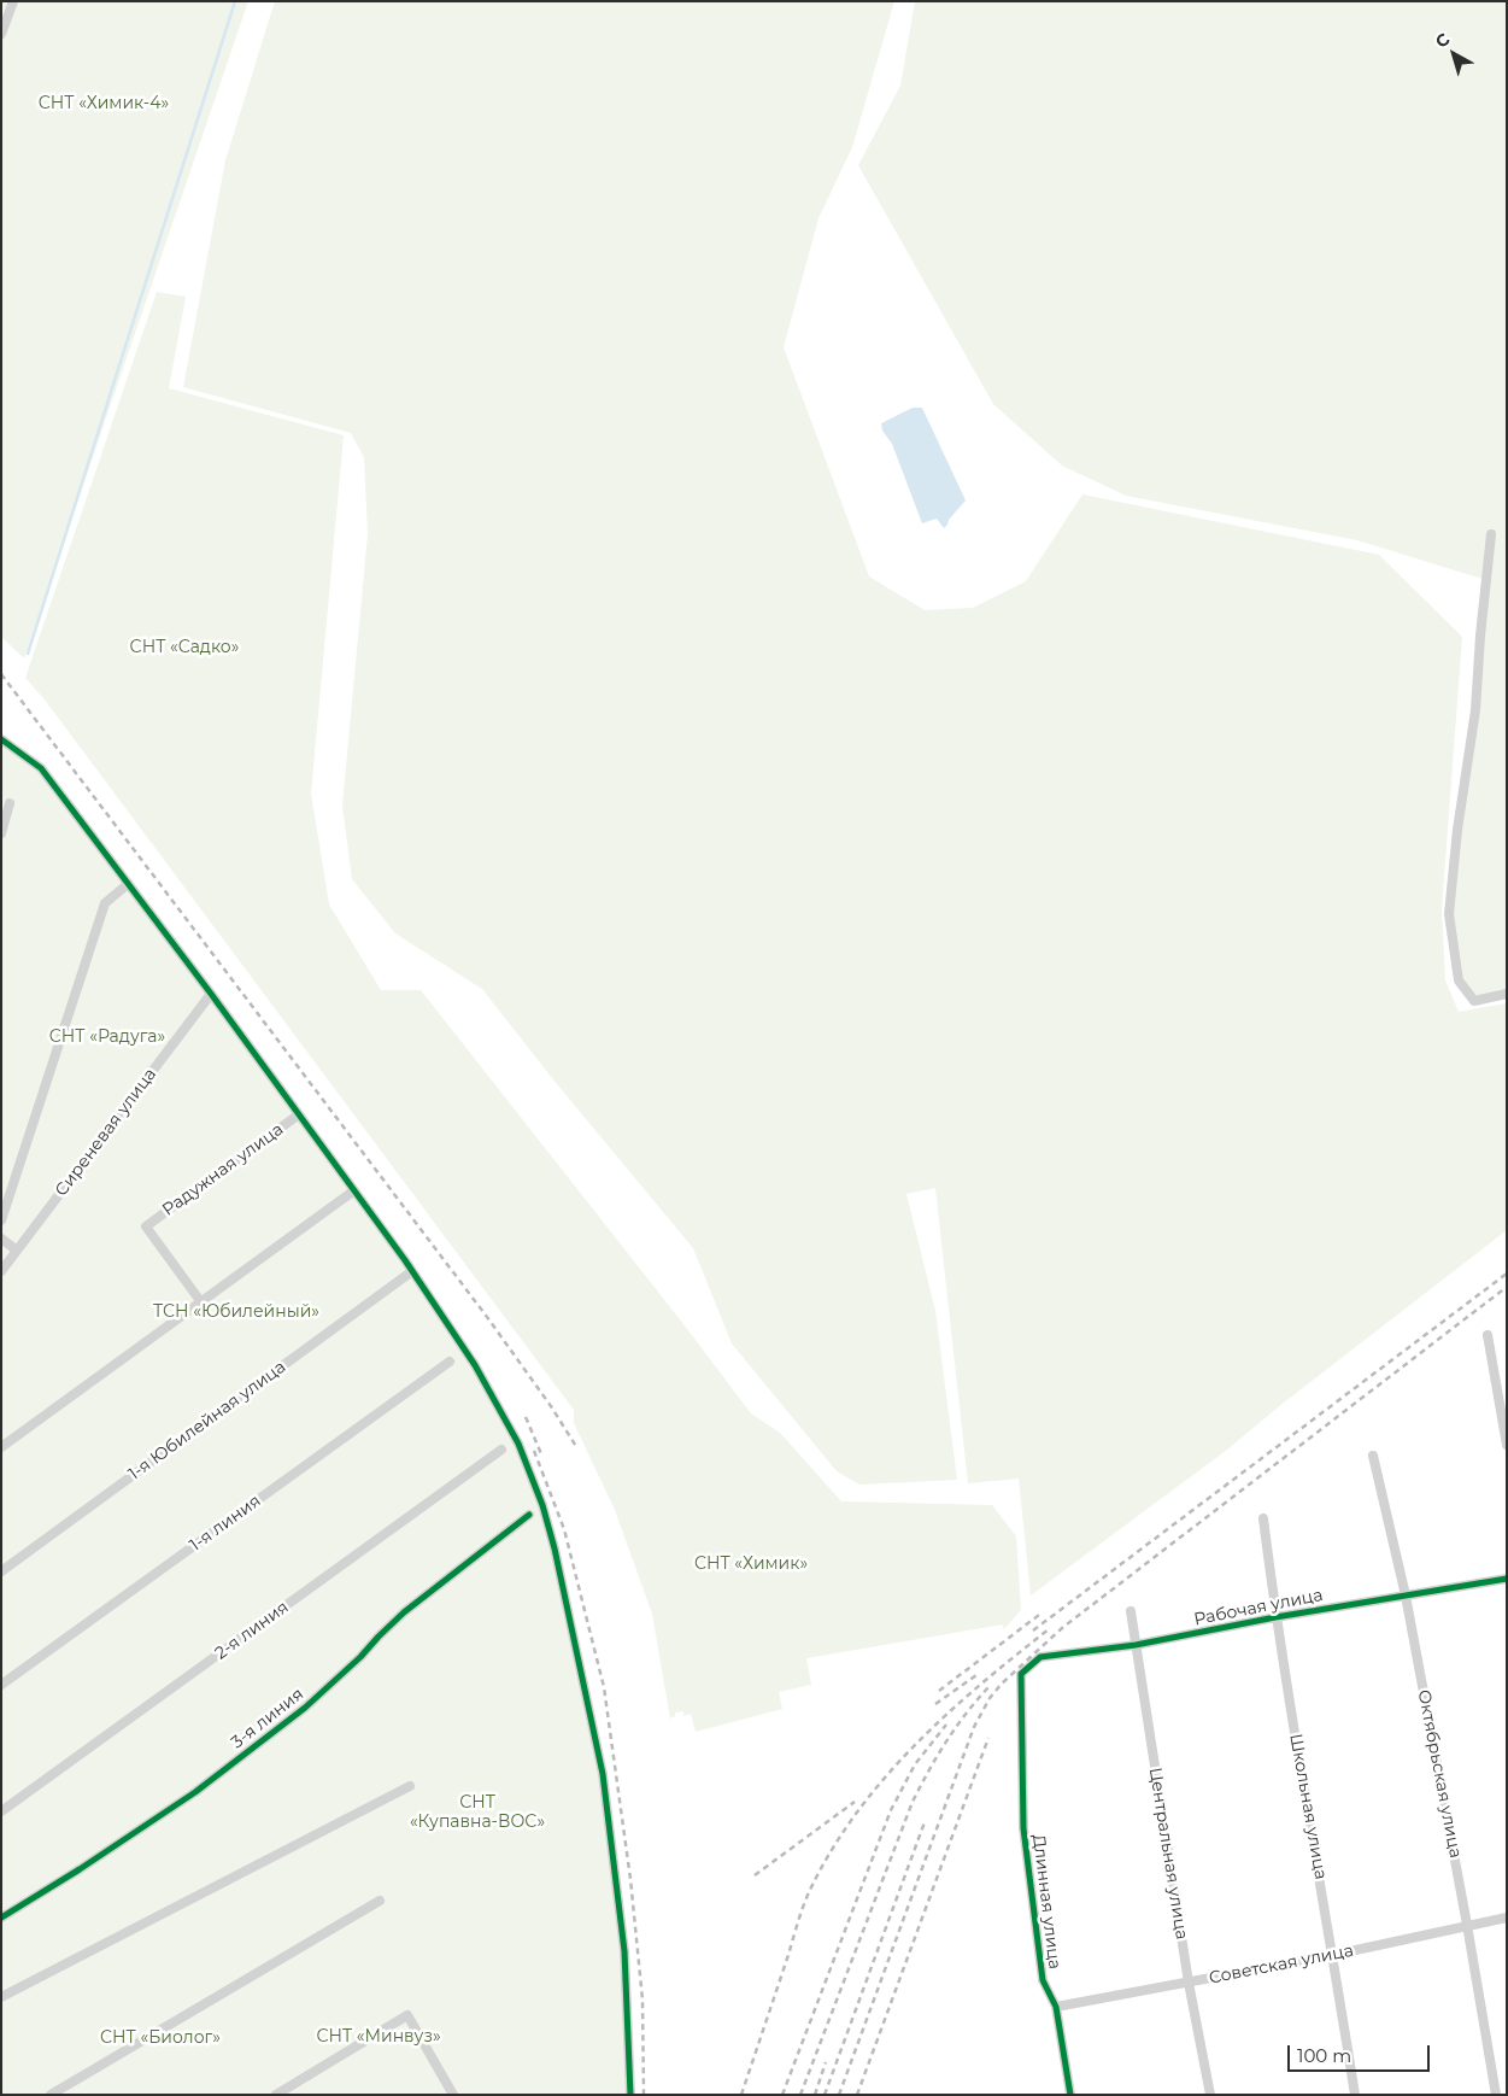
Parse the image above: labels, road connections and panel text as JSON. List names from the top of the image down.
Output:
{
  "streets": {
    "street": [
      "Сиреневая улица",
      "Радужная улица",
      "1-я Юбилейная улица",
      "1-я линия",
      "Рабочая улица",
      "2-я линия",
      "3-я линия",
      "Октябрьская улица",
      "Школьная улица",
      "Центральная улица",
      "Длинная улица",
      "Советская улица"
    ]
  },
  "crossings": [
    ["Рабочая улица", "Октябрьская улица"],
    ["Рабочая улица", "Школьная улица"],
    ["Рабочая улица", "Центральная улица"],
    ["Рабочая улица", "Длинная улица"],
    ["Октябрьская улица", "Советская улица"],
    ["Школьная улица", "Советская улица"],
    ["Центральная улица", "Советская улица"],
    ["Длинная улица", "Советская улица"]
  ],
  "parks": [
    "СНТ «Химик-4»",
    "СНТ «Садко»",
    "СНТ «Радуга»",
    "ТСН «Юбилейный»",
    "СНТ «Химик»",
    "СНТ «Купавна-ВОС»",
    "СНТ «Минвуз»",
    "СНТ «Биолог»"
  ],
  "scale_bar": "100 m",
  "north": "top left"
}
